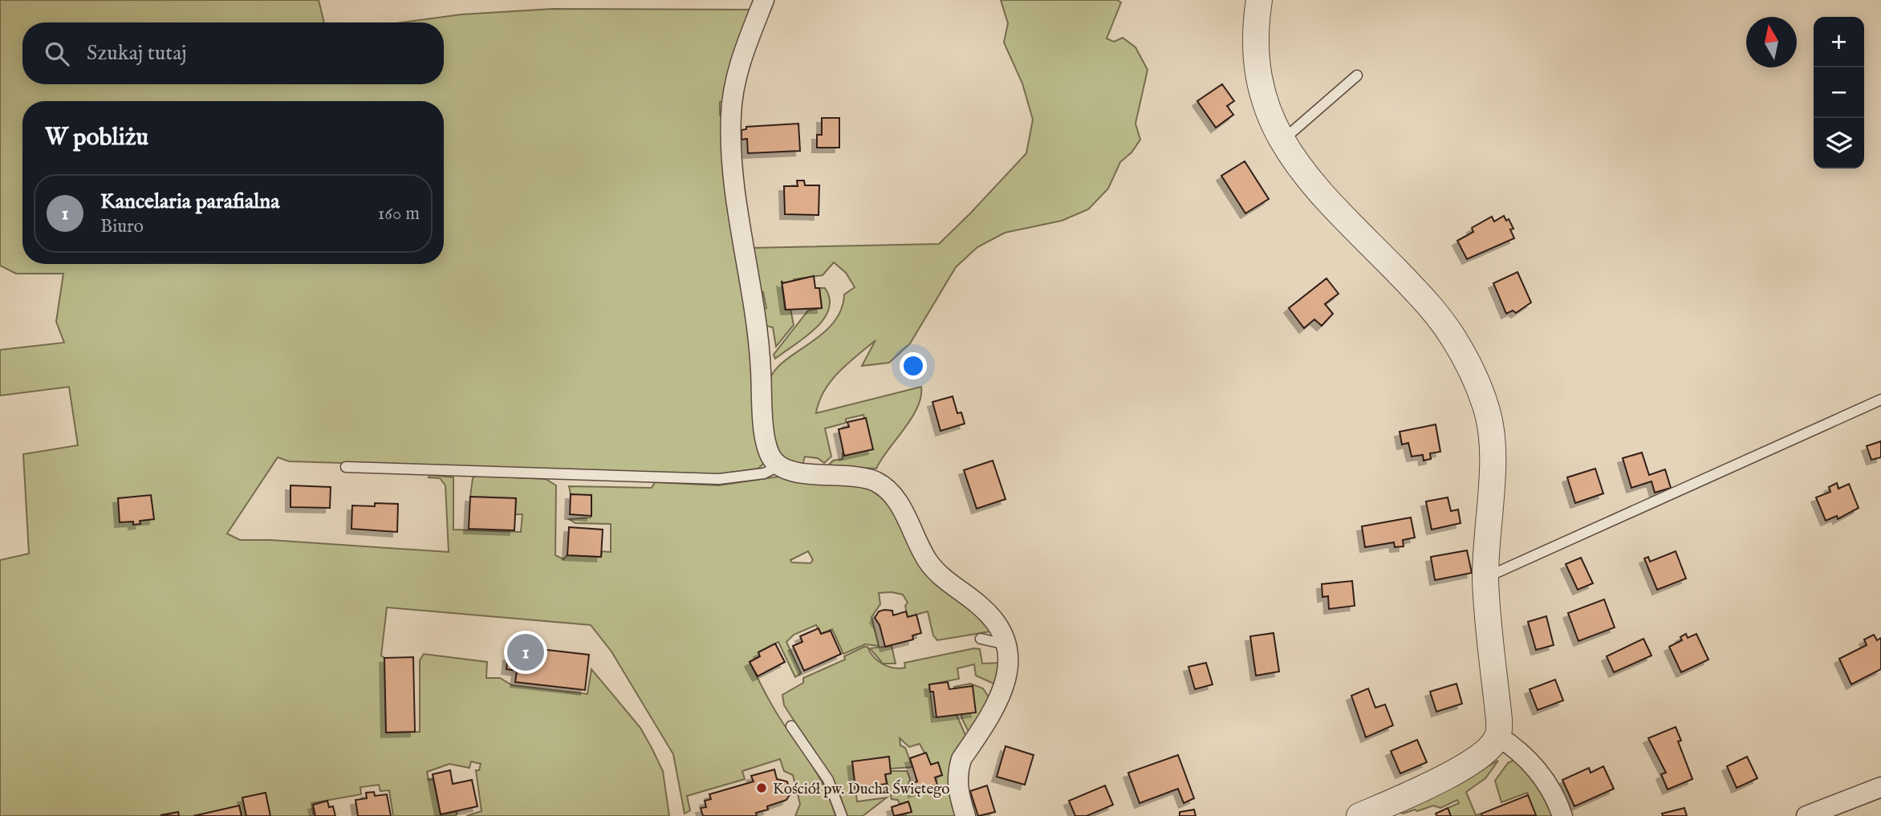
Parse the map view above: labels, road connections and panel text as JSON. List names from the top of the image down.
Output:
{
  "places": ["Kościół pw. Ducha Świętego"],
  "north": "top",
  "page": {
    "map_buttons": ["+", "−"],
    "search": "Szukaj tutaj",
    "heading": "W pobliżu",
    "list": [
      {
        "mark": "1",
        "name": "Kancelaria parafialna",
        "note": "Biuro",
        "value": "160 m"
      }
    ],
    "pins": "1"
  }
}
